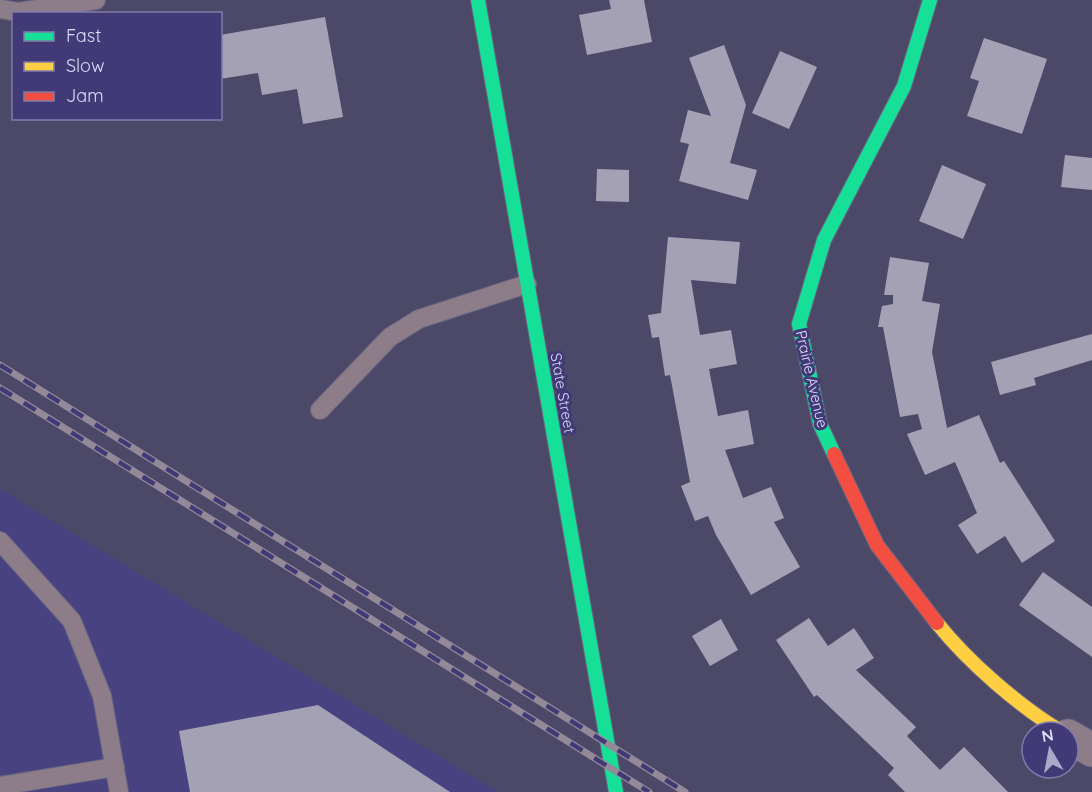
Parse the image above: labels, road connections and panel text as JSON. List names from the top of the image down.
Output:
{
  "streets": {
    "street": ["Prairie Avenue", "State Street"]
  },
  "legend": ["Fast", "Slow", "Jam"],
  "north": "top"
}
